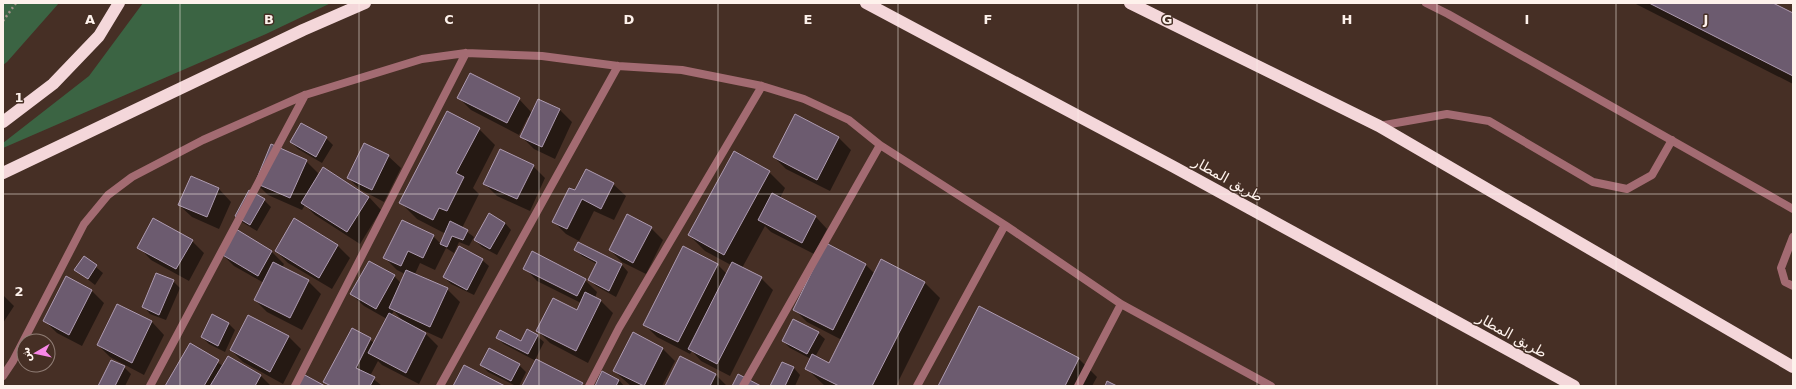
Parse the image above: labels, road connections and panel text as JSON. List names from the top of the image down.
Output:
{
  "streets": {
    "highway": ["طريق المطار"]
  },
  "north": "left",
  "grid": {
    "columns": [
      "A",
      "B",
      "C",
      "D",
      "E",
      "F",
      "G",
      "H",
      "I",
      "J"
    ],
    "rows": ["1", "2"]
  }
}
